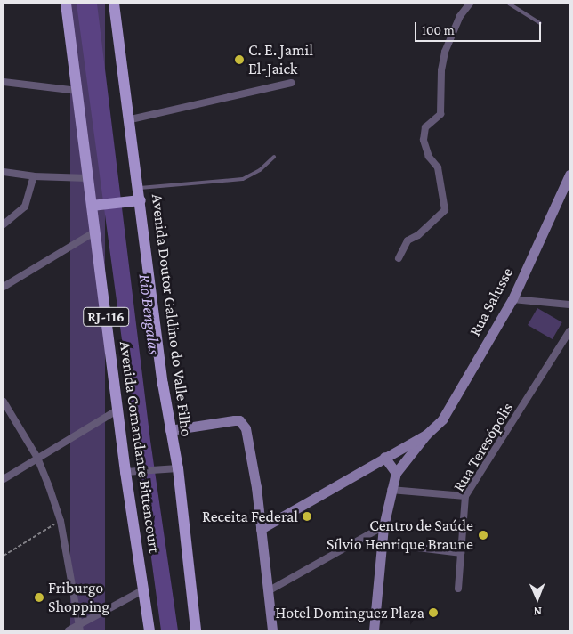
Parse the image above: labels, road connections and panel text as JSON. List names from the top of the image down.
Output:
{
  "streets": {
    "main road": ["Avenida Doutor Galdino do Valle Filho", "RJ-116", "Avenida Comandante Bittencourt"],
    "street": ["Rua Salusse", "Rua Teresópolis"]
  },
  "water": ["Rio Bengalas"],
  "places": [
    "C. E. Jamil El-Jaick",
    "Receita Federal",
    "Centro de Saúde Sílvio Henrique Braune",
    "Friburgo Shopping",
    "Hotel Dominguez Plaza"
  ],
  "scale_bar": "100 m",
  "north": "bottom"
}
